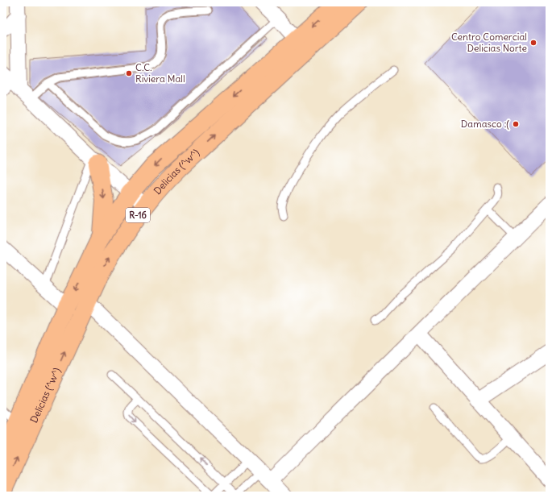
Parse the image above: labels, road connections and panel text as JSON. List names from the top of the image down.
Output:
{
  "streets": {
    "main road": ["Delicias (^w^)", "R-16"]
  },
  "places": ["Centro Comercial Delicias Norte", "C.C. Riviera Mall", "Damasco :("]
}
